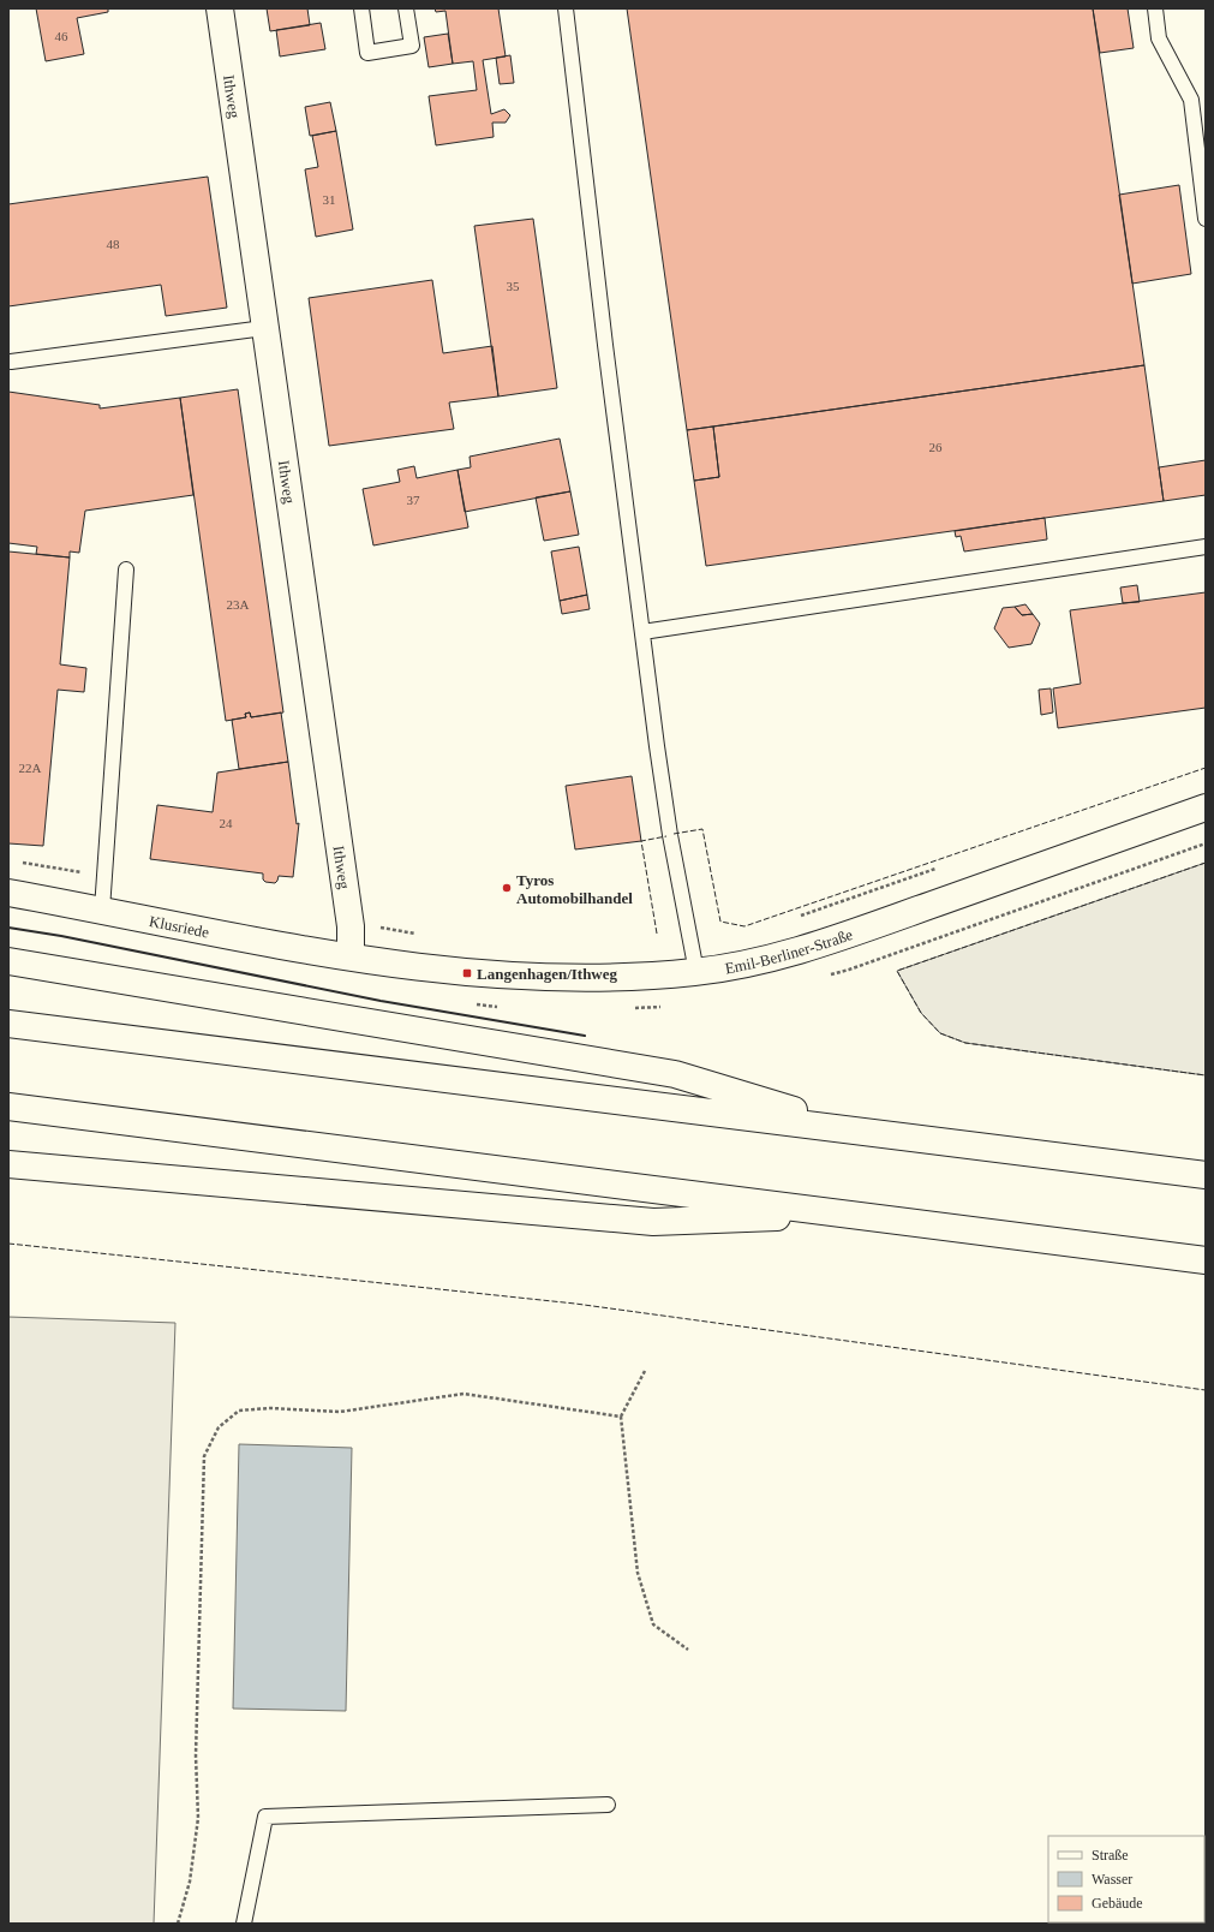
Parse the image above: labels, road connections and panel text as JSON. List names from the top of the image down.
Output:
{
  "streets": {
    "main road": ["Ithweg", "Klusriede", "Emil-Berliner-Straße"]
  },
  "crossings": [
    ["Ithweg", "Klusriede"],
    ["Ithweg", "Emil-Berliner-Straße"],
    ["Klusriede", "Emil-Berliner-Straße"]
  ],
  "places": {
    "other": ["Tyros Automobilhandel"],
    "transit": ["Langenhagen/Ithweg"]
  },
  "house_numbers": [
    "46",
    "31",
    "48",
    "35",
    "26",
    "37",
    "23A",
    "22A",
    "24"
  ],
  "legend": ["Straße", "Wasser", "Gebäude"]
}
